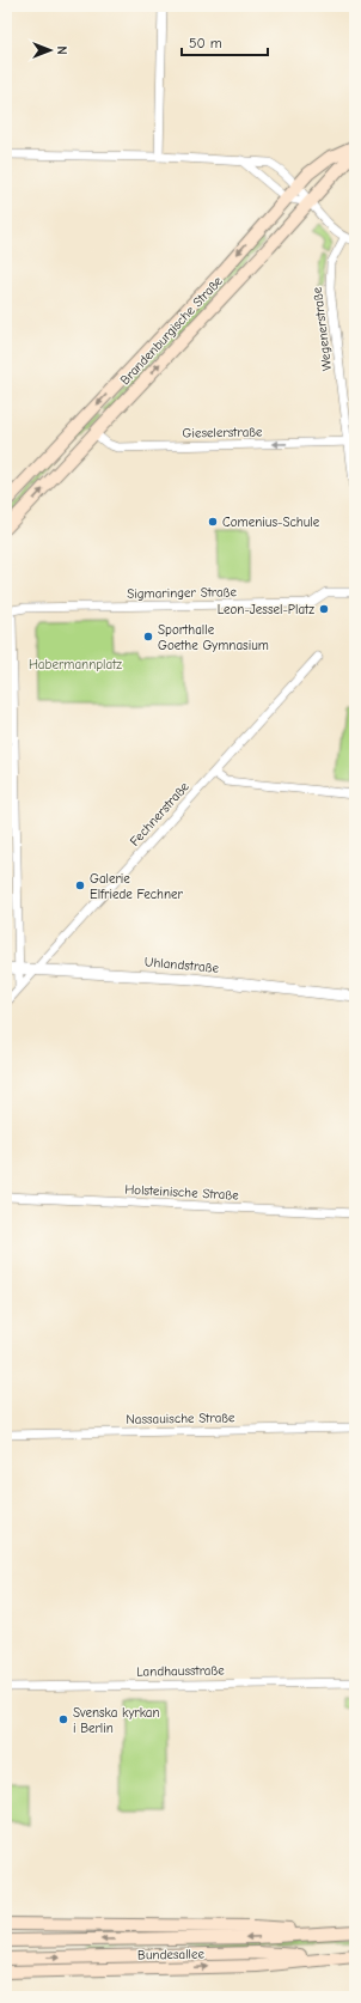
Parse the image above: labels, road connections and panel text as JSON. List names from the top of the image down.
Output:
{
  "streets": {
    "main road": ["Brandenburgische Straße", "Bundesallee"],
    "street": [
      "Wegenerstraße",
      "Gieselerstraße",
      "Sigmaringer Straße",
      "Fechnerstraße",
      "Uhlandstraße",
      "Holsteinische Straße",
      "Nassauische Straße",
      "Landhausstraße"
    ]
  },
  "crossings": [
    ["Wegenerstraße", "Gieselerstraße"],
    ["Brandenburgische Straße", "Gieselerstraße"],
    ["Fechnerstraße", "Uhlandstraße"]
  ],
  "one_way": ["Gieselerstraße"],
  "parks": ["Habermannplatz"],
  "places": [
    "Comenius-Schule",
    "Leon-Jessel-Platz",
    "Sporthalle Goethe Gymnasium",
    "Galerie Elfriede Fechner",
    "Svenska kyrkan i Berlin"
  ],
  "scale_bar": "50 m",
  "north": "right"
}
